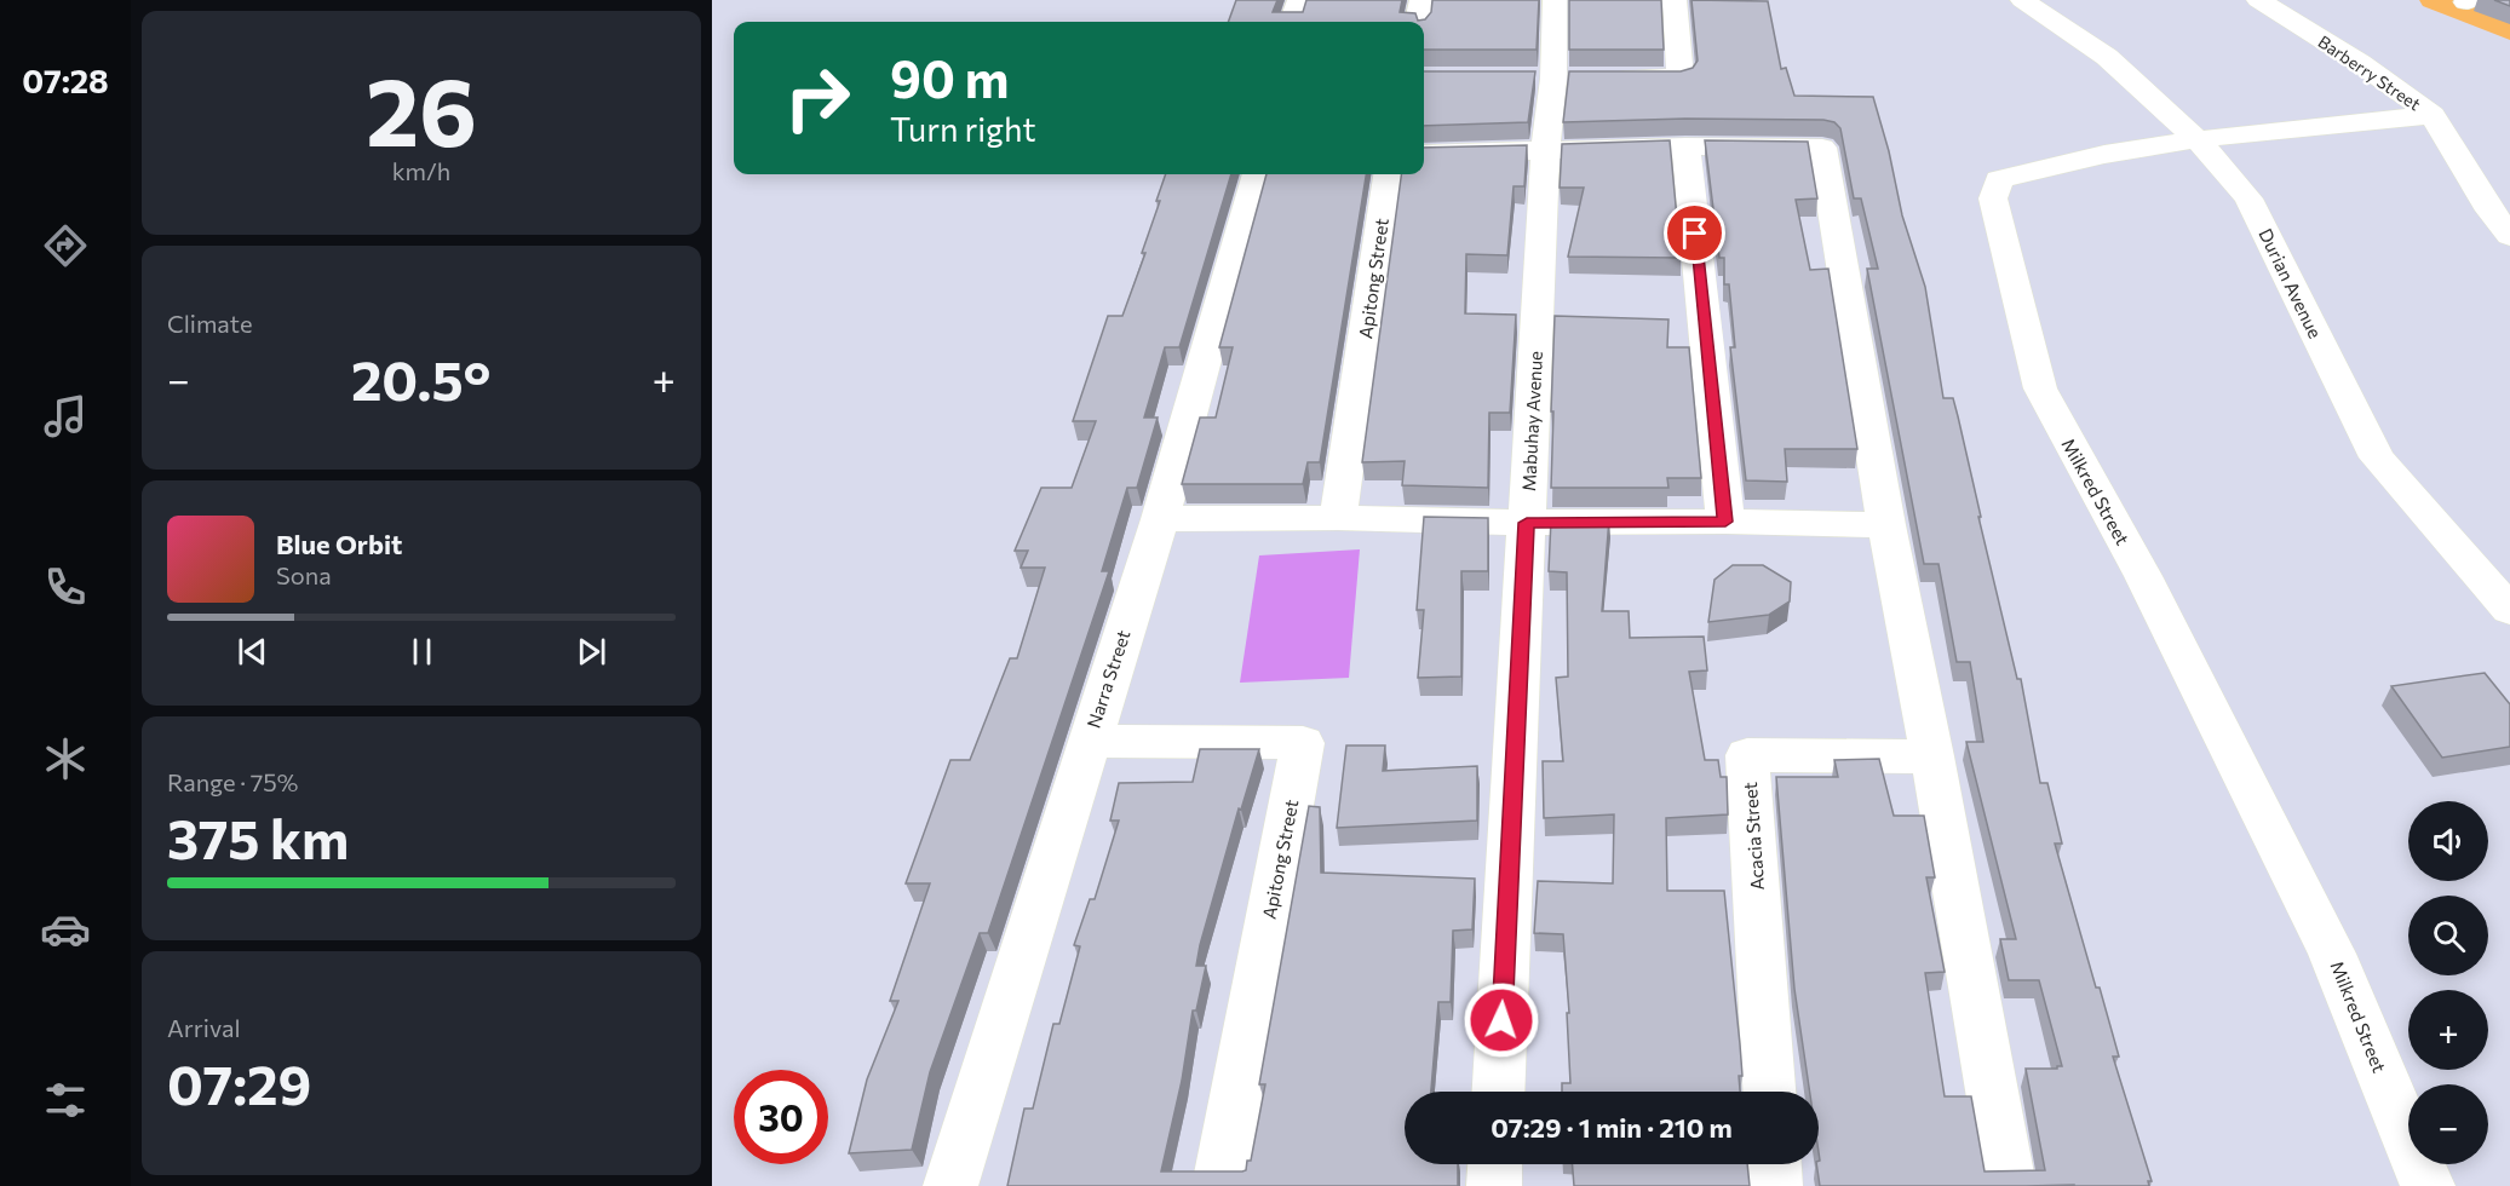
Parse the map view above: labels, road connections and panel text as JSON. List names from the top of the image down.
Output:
{
  "streets": {
    "street": [
      "Barberry Street",
      "Apitong Street",
      "Durian Avenue",
      "Mabuhay Avenue",
      "Milkred Street",
      "Narra Street",
      "Acacia Street"
    ]
  },
  "crossings": [
    ["Barberry Street", "Milkred Street"],
    ["Apitong Street", "Narra Street"],
    ["Durian Avenue", "Milkred Street"]
  ],
  "page": {
    "tabs": "07:28",
    "tile": [
      ["26", "km/h"],
      "Climate",
      ["Range · 75%", "375 km"],
      ["Arrival", "07:29"]
    ],
    "turn": ["90 m", "Turn right"],
    "heat": ["−", "20.5°", "+"],
    "song": ["Blue Orbit", "Sona"],
    "map_buttons": ["+", "−"],
    "limit": "30",
    "trip": "07:29 · 1 min · 210 m"
  }
}
